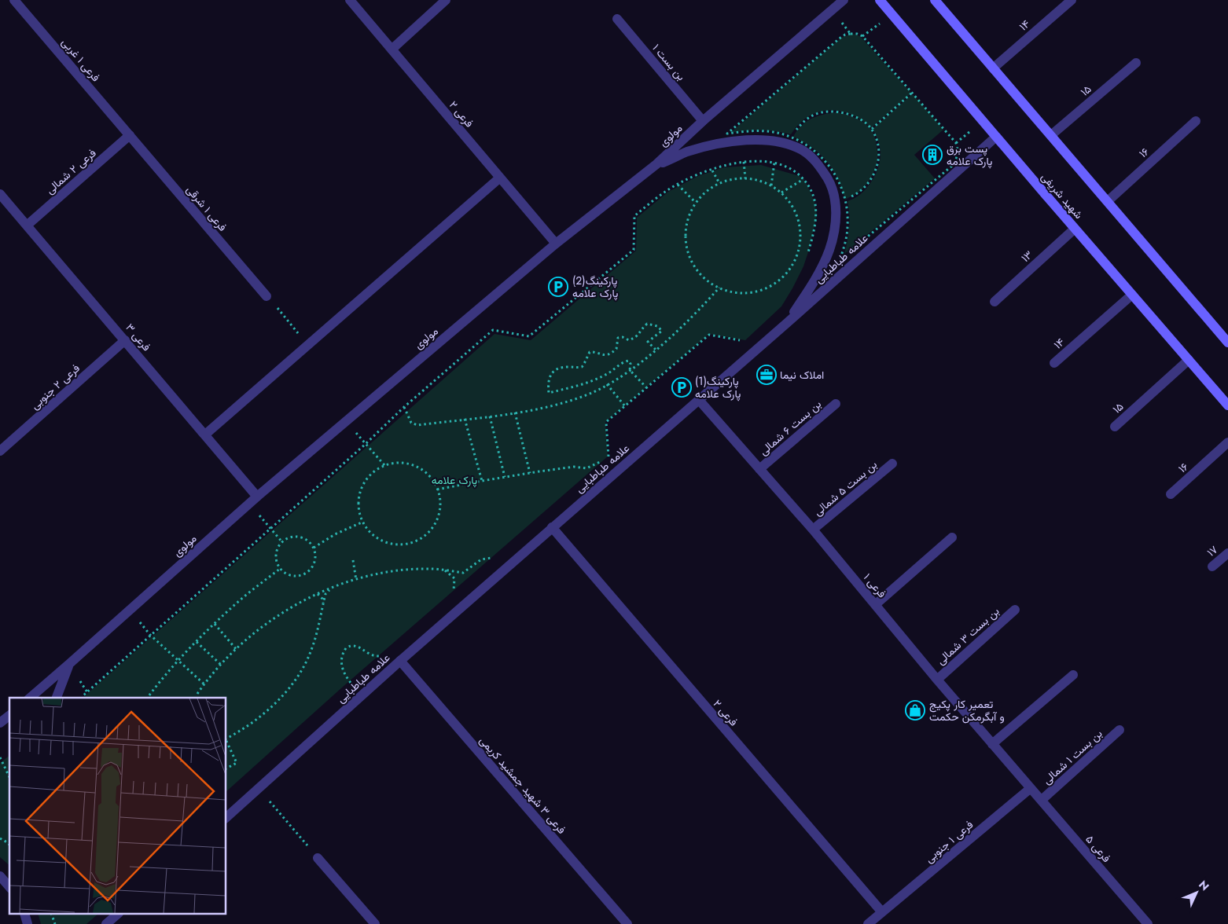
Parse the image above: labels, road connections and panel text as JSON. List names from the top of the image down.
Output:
{
  "streets": {
    "main road": ["شهید شریفی"],
    "street": [
      "۱۴",
      "فرعی ۱ غربی",
      "بن بست ۱",
      "۱۵",
      "فرعی ۲",
      "مولوی",
      "۱۶",
      "فرعی ۲ شمالی",
      "فرعی ۱ شرقی",
      "۱۳",
      "علامه طباطبایی",
      "فرعی ۳",
      "فرعی ۲ جنوبی",
      "بن بست ۶ شمالی",
      "بن بست ۵ شمالی",
      "۱۷",
      "فرعی ۱",
      "بن بست ۳ شمالی",
      "بن بست ۱ شمالی",
      "فرعی ۳ شهید جمشید کریمی",
      "فرعی ۱ جنوبی",
      "فرعی ۵"
    ]
  },
  "crossings": [
    ["۱۴", "شهید شریفی"],
    ["فرعی ۱ غربی", "فرعی ۲ شمالی"],
    ["فرعی ۱ غربی", "فرعی ۱ شرقی"],
    ["بن بست ۱", "مولوی"],
    ["۱۵", "شهید شریفی"],
    ["فرعی ۲", "مولوی"],
    ["فرعی ۲", "علامه طباطبایی"],
    ["فرعی ۲", "فرعی ۱ جنوبی"],
    ["مولوی", "فرعی ۳"],
    ["فرعی ۲ شمالی", "فرعی ۱ شرقی"],
    ["فرعی ۲ شمالی", "فرعی ۳"],
    ["شهید شریفی", "۱۳"],
    ["شهید شریفی", "علامه طباطبایی"],
    ["علامه طباطبایی", "فرعی ۱"],
    ["علامه طباطبایی", "فرعی ۳ شهید جمشید کریمی"],
    ["فرعی ۳", "فرعی ۲ جنوبی"],
    ["بن بست ۶ شمالی", "فرعی ۱"],
    ["بن بست ۵ شمالی", "فرعی ۱"],
    ["فرعی ۱", "بن بست ۳ شمالی"],
    ["فرعی ۱", "فرعی ۱ جنوبی"],
    ["فرعی ۱", "فرعی ۵"],
    ["بن بست ۱ شمالی", "فرعی ۵"],
    ["فرعی ۱ جنوبی", "فرعی ۵"]
  ],
  "parks": ["پارک علامه"],
  "places": {
    "building": ["پست برق پارک علامه"],
    "parking": ["پارکینگ(2) پارک علامه", "پارکینگ(1) پارک علامه"],
    "office": ["املاک نیما"],
    "shop": ["تعمیر کار پکیج و آبگرمکن حکمت"]
  },
  "north": "top right"
}
